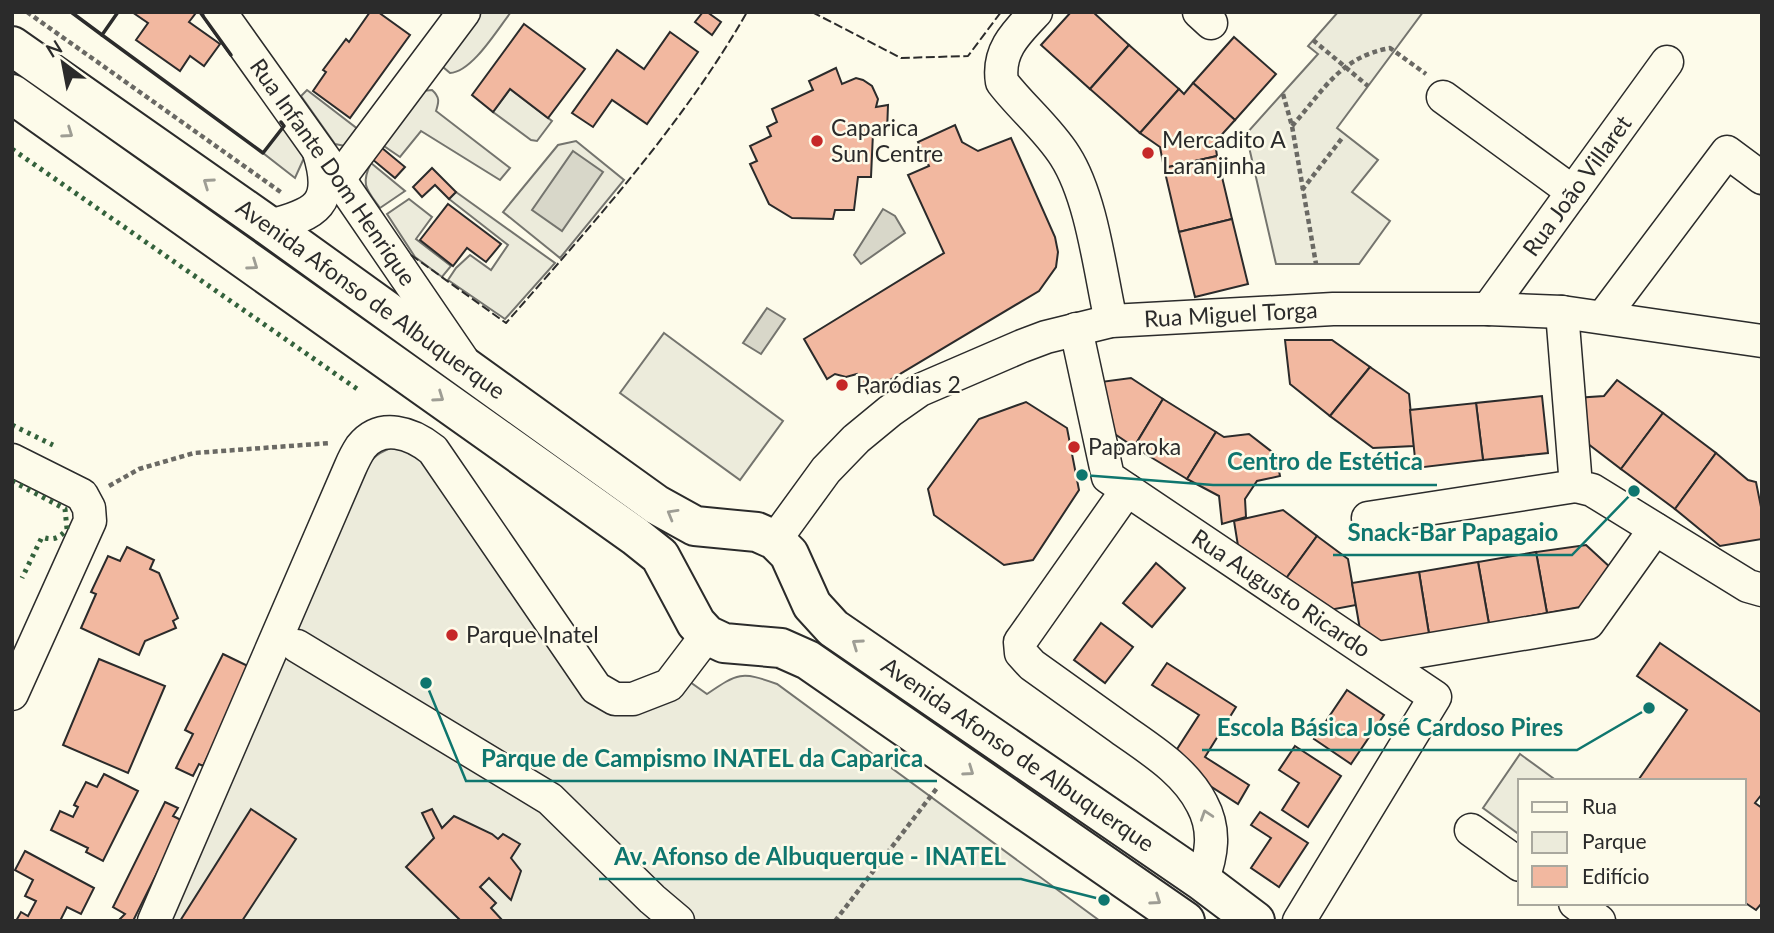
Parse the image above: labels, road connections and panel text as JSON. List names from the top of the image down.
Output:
{
  "streets": {
    "main road": ["Avenida Afonso de Albuquerque"],
    "street": [
      "Rua Infante Dom Henrique",
      "Rua João Villaret",
      "Rua Miguel Torga",
      "Rua Augusto Ricardo"
    ]
  },
  "crossings": [
    ["Rua Infante Dom Henrique", "Avenida Afonso de Albuquerque"],
    ["Rua João Villaret", "Rua Miguel Torga"],
    ["Avenida Afonso de Albuquerque", "Rua Miguel Torga"],
    ["Rua Miguel Torga", "Rua Augusto Ricardo"]
  ],
  "places": [
    "Caparica Sun Centre",
    "Mercadito A Laranjinha",
    "Paródias 2",
    "Paparoka",
    "Centro de Estética",
    "Snack-Bar Papagaio",
    "Parque Inatel",
    "Parque de Campismo INATEL da Caparica",
    "Escola Básica José Cardoso Pires",
    "Av. Afonso de Albuquerque - INATEL"
  ],
  "legend": ["Rua", "Parque", "Edifício"],
  "north": "top left"
}
